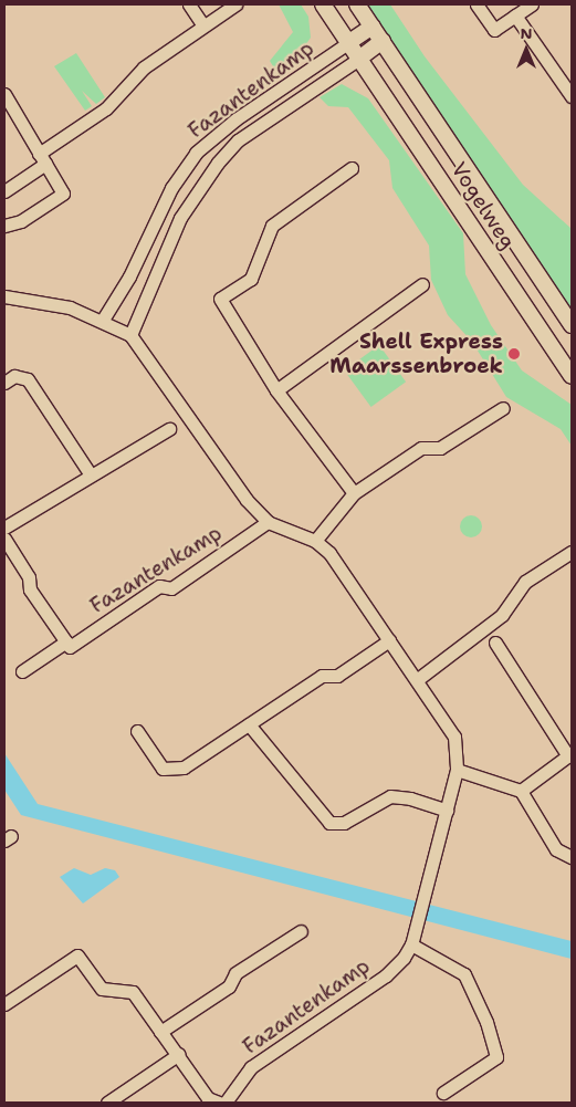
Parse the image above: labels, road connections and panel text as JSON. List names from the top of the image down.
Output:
{
  "streets": {
    "street": ["Fazantenkamp", "Vogelweg"]
  },
  "crossings": [
    ["Fazantenkamp", "Vogelweg"]
  ],
  "places": ["Shell Express Maarssenbroek"],
  "north": "top"
}
